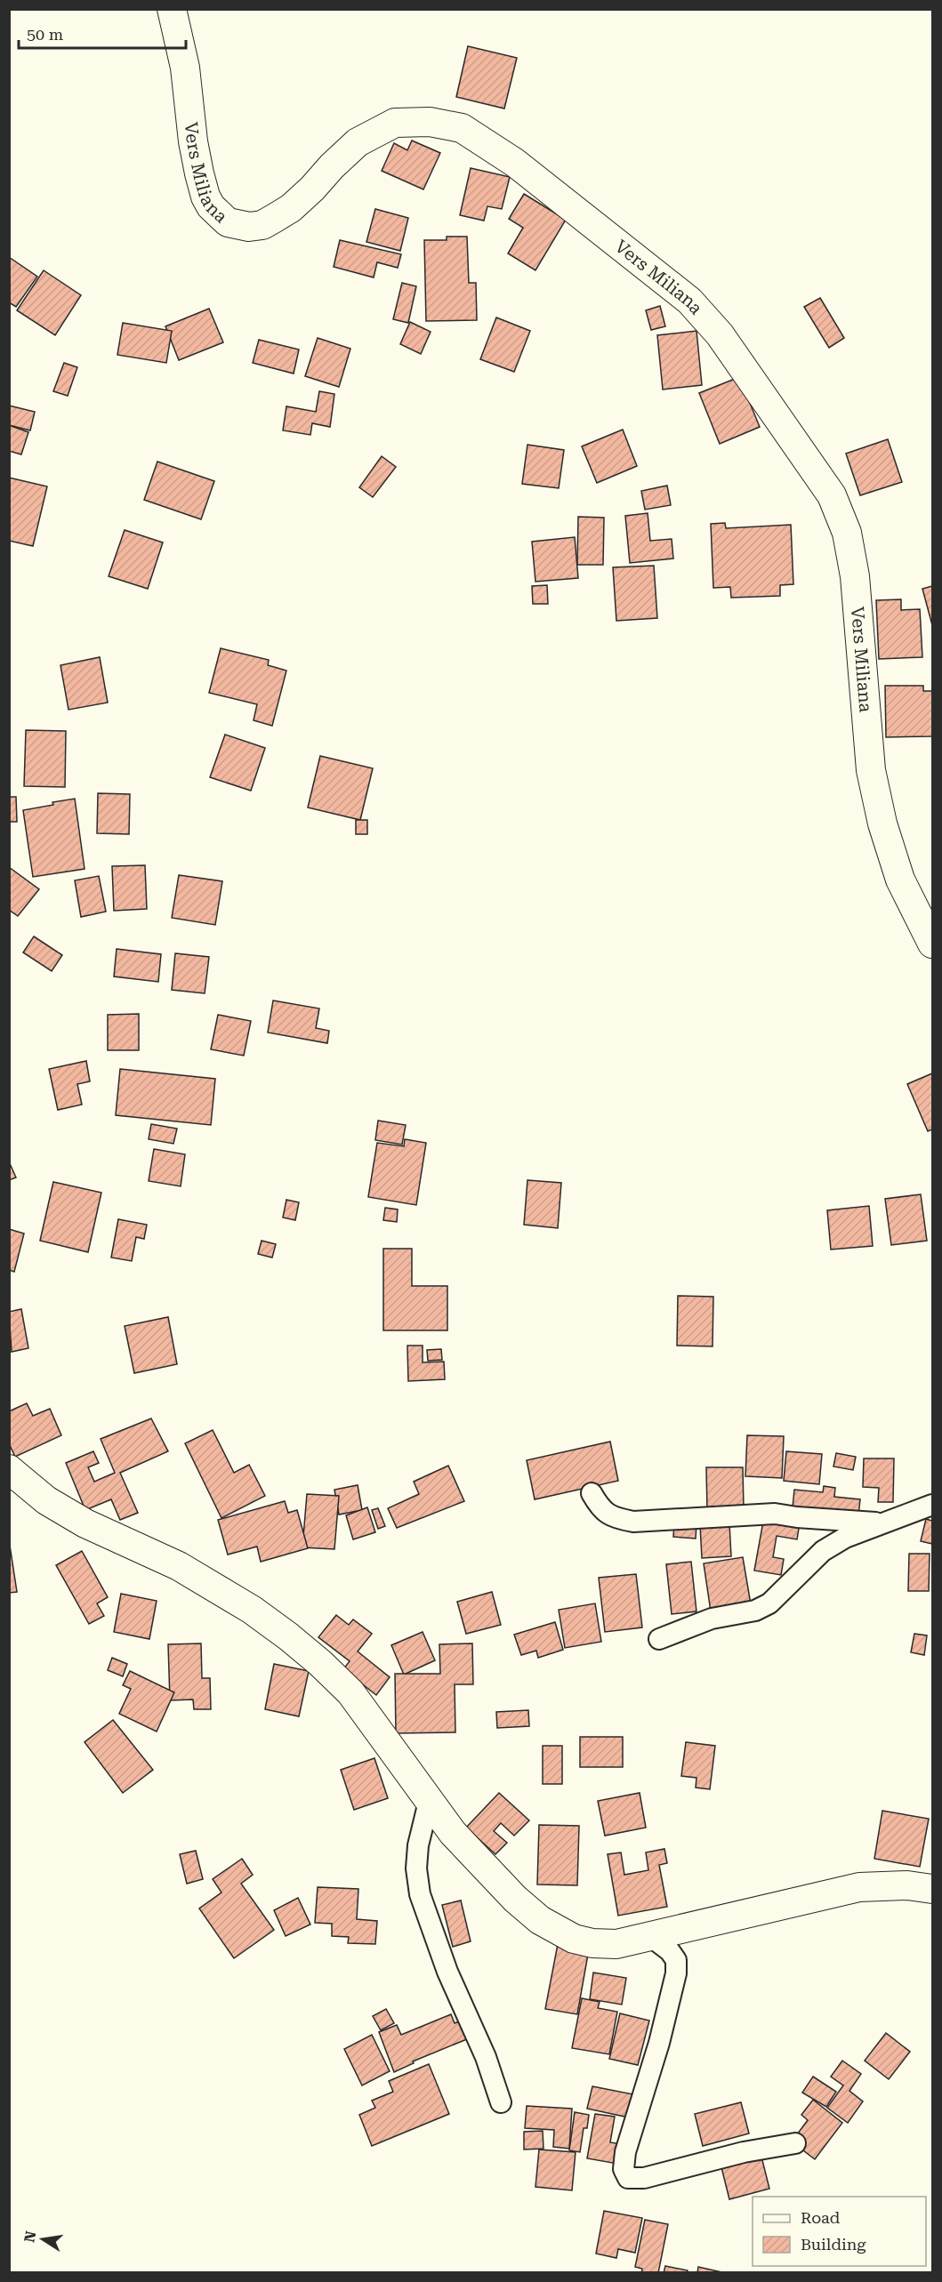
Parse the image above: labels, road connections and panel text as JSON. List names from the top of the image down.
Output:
{
  "streets": {
    "main road": ["Vers Miliana"]
  },
  "legend": ["Road", "Building"],
  "scale_bar": "50 m",
  "north": "left"
}
